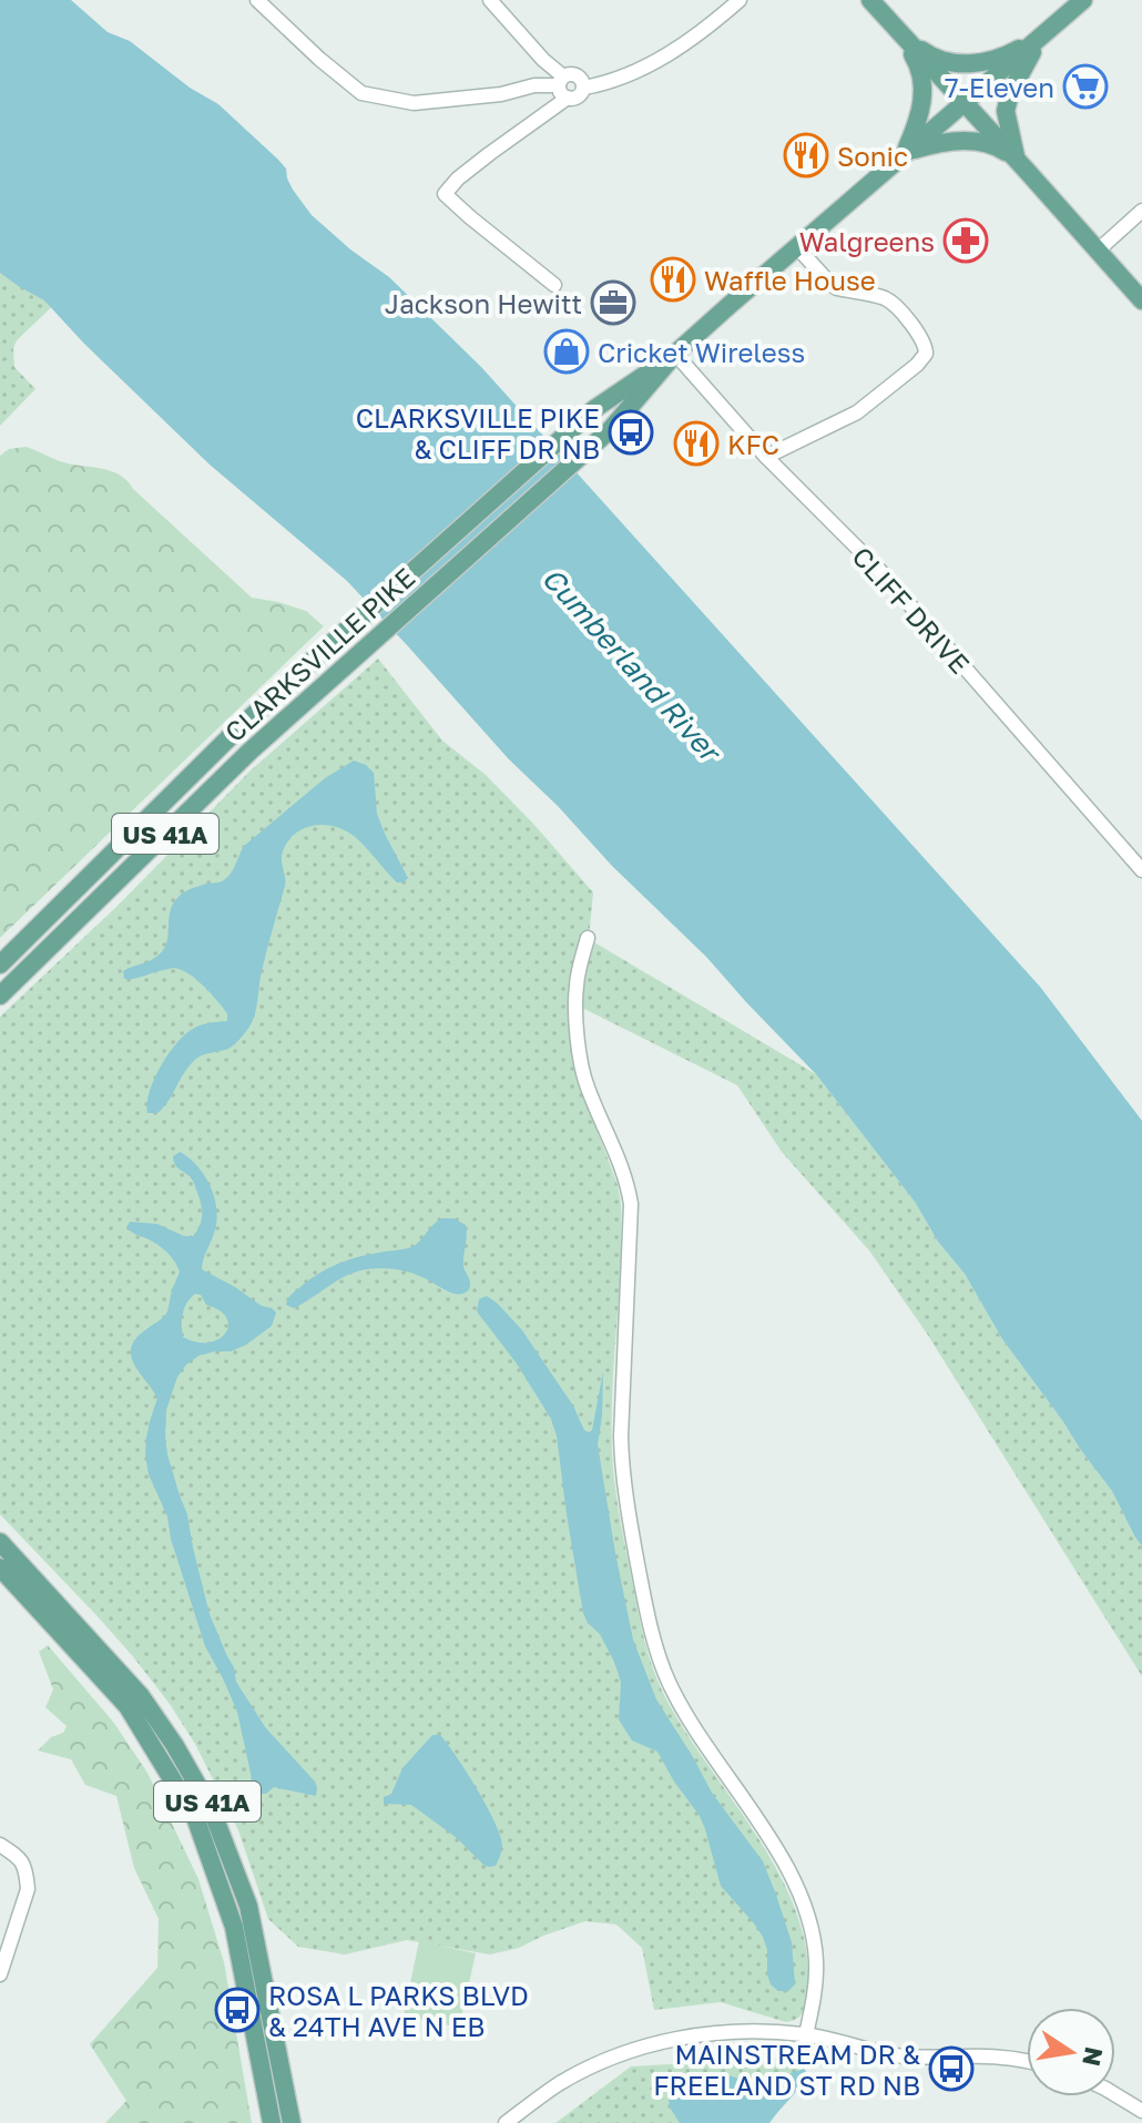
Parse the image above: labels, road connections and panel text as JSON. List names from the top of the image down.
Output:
{
  "streets": {
    "main road": ["CLARKSVILLE PIKE", "US 41A"],
    "street": ["CLIFF DRIVE"]
  },
  "crossings": [
    ["CLIFF DRIVE", "CLARKSVILLE PIKE"]
  ],
  "water": ["Cumberland River"],
  "places": {
    "supermarket": ["7-Eleven"],
    "restaurant": ["Sonic", "Waffle House", "KFC"],
    "pharmacy": ["Walgreens"],
    "office": ["Jackson Hewitt"],
    "shop": ["Cricket Wireless"],
    "bus stop": ["CLARKSVILLE PIKE & CLIFF DR NB", "ROSA L PARKS BLVD & 24TH AVE N EB", "MAINSTREAM DR & FREELAND ST RD NB"]
  },
  "north": "right"
}
